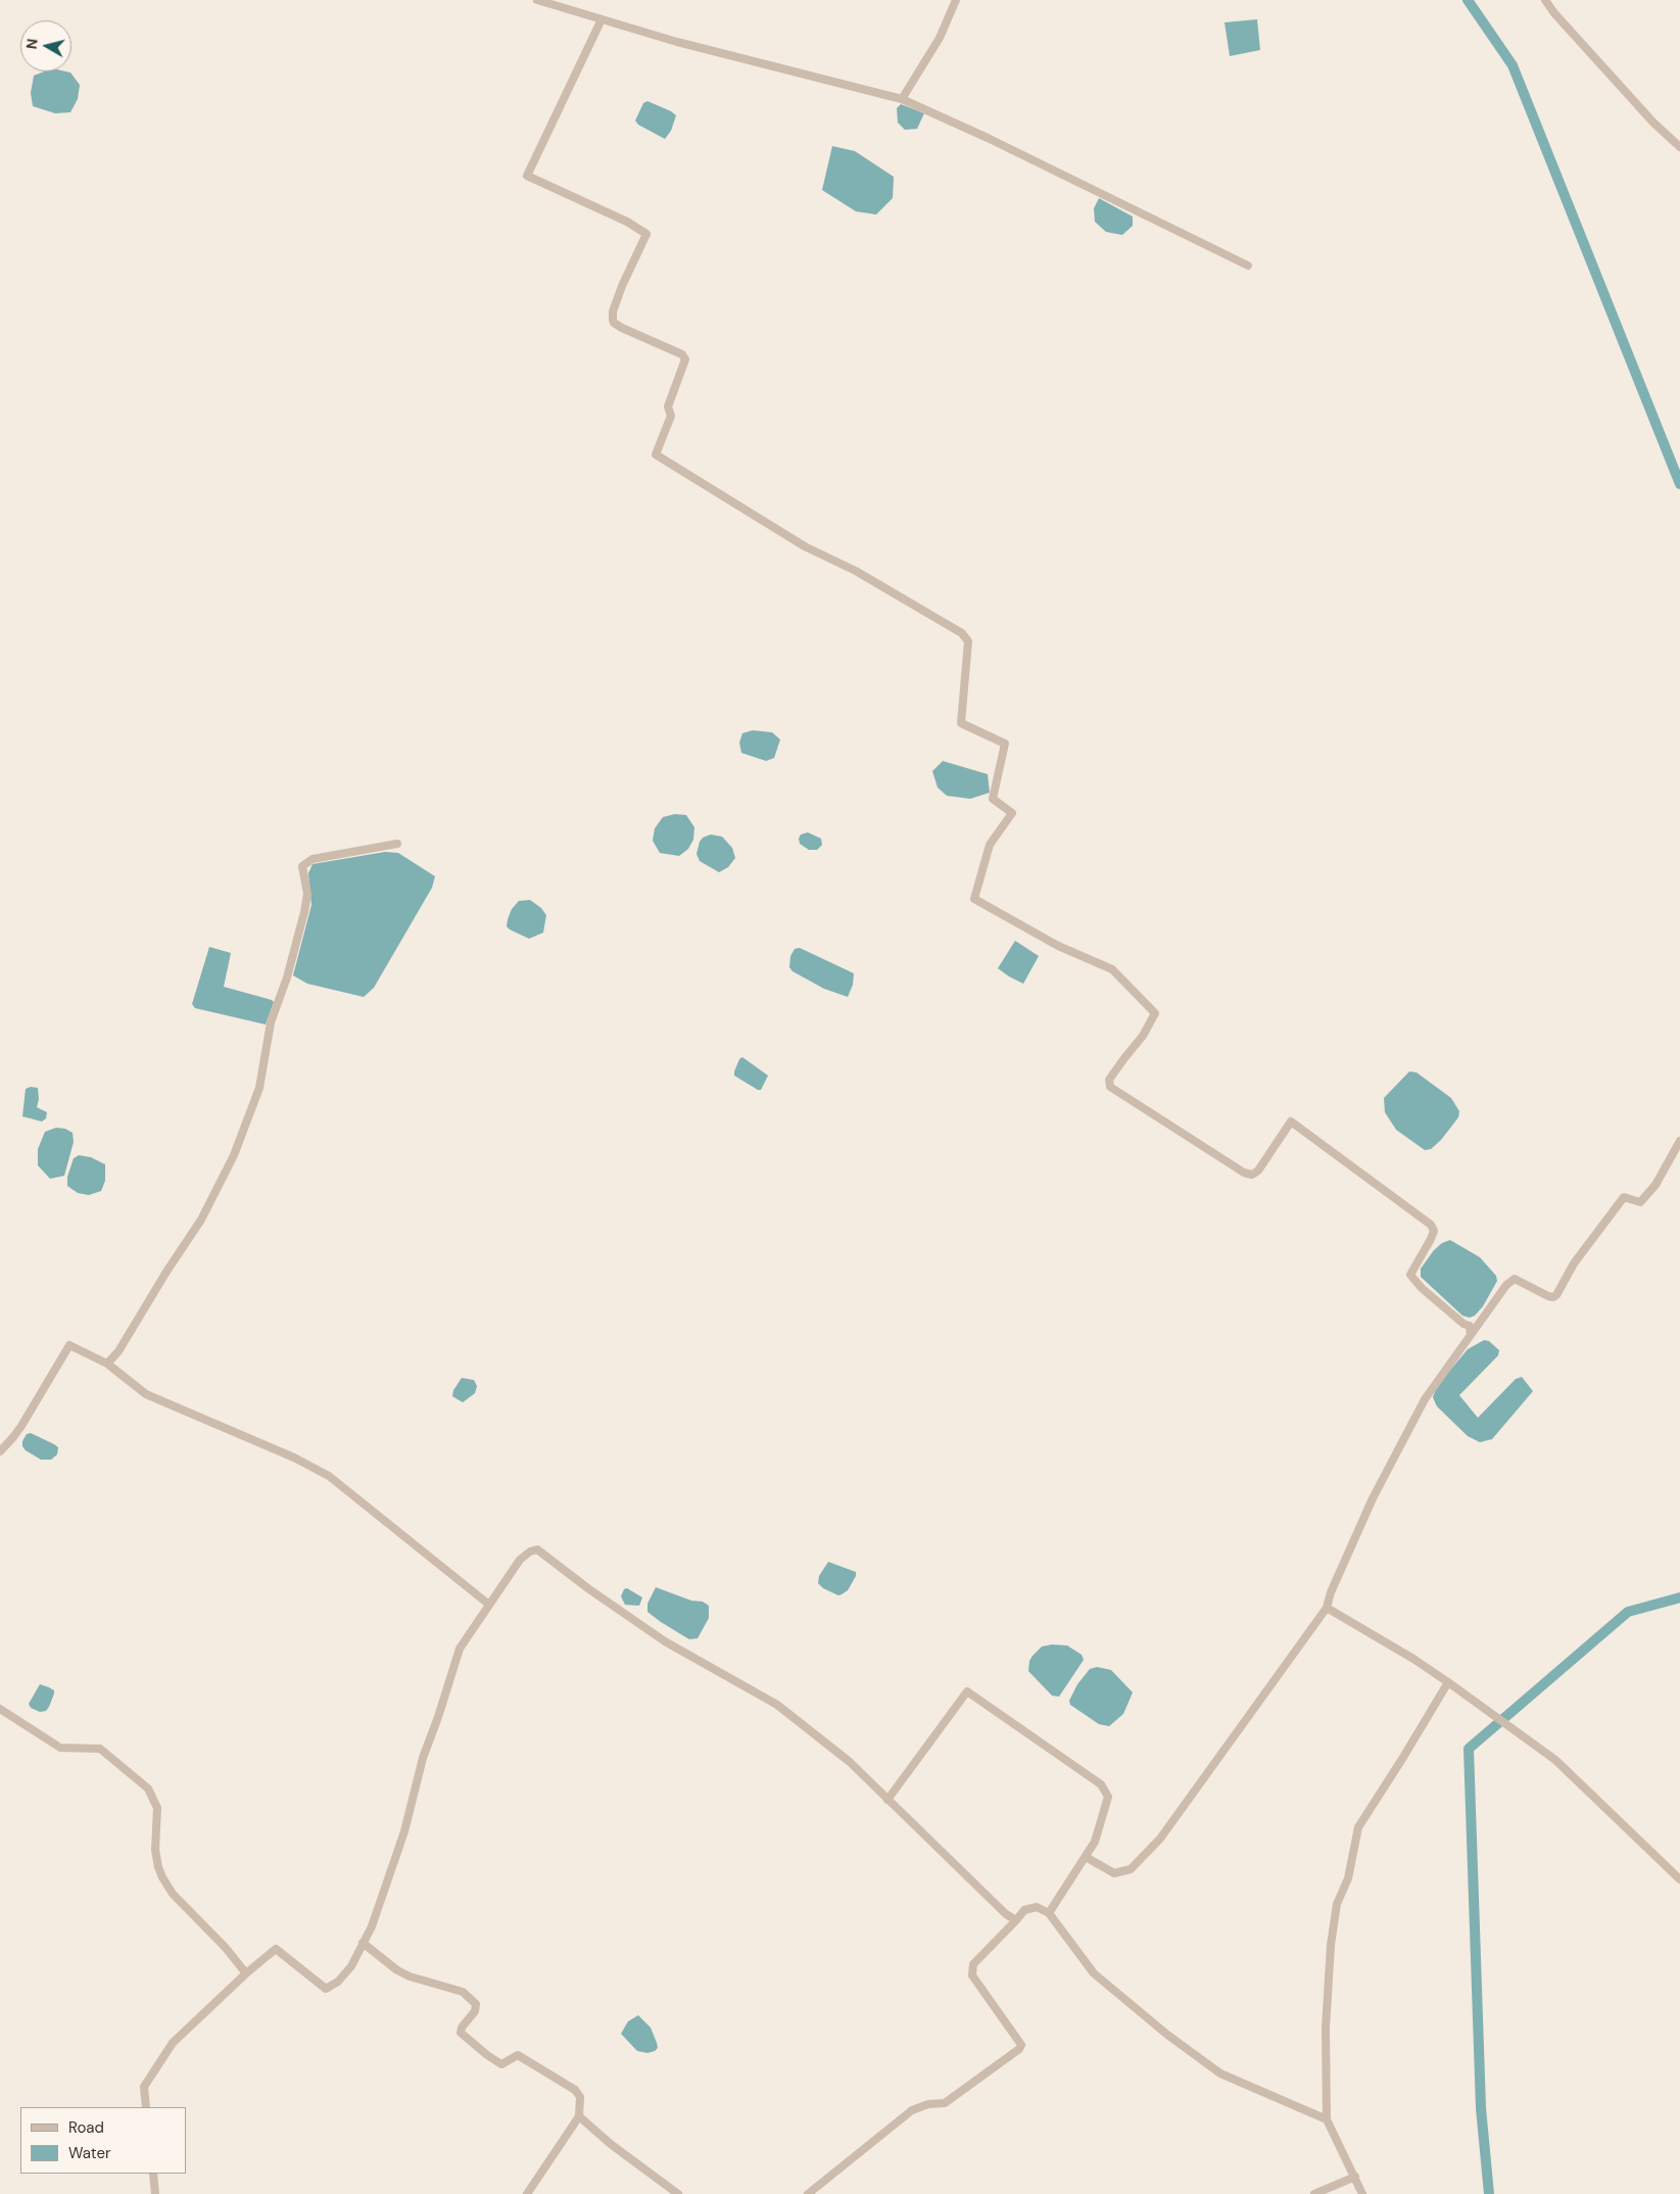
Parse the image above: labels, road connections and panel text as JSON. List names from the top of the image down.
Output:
{
  "legend": ["Road", "Water"],
  "north": "left"
}
